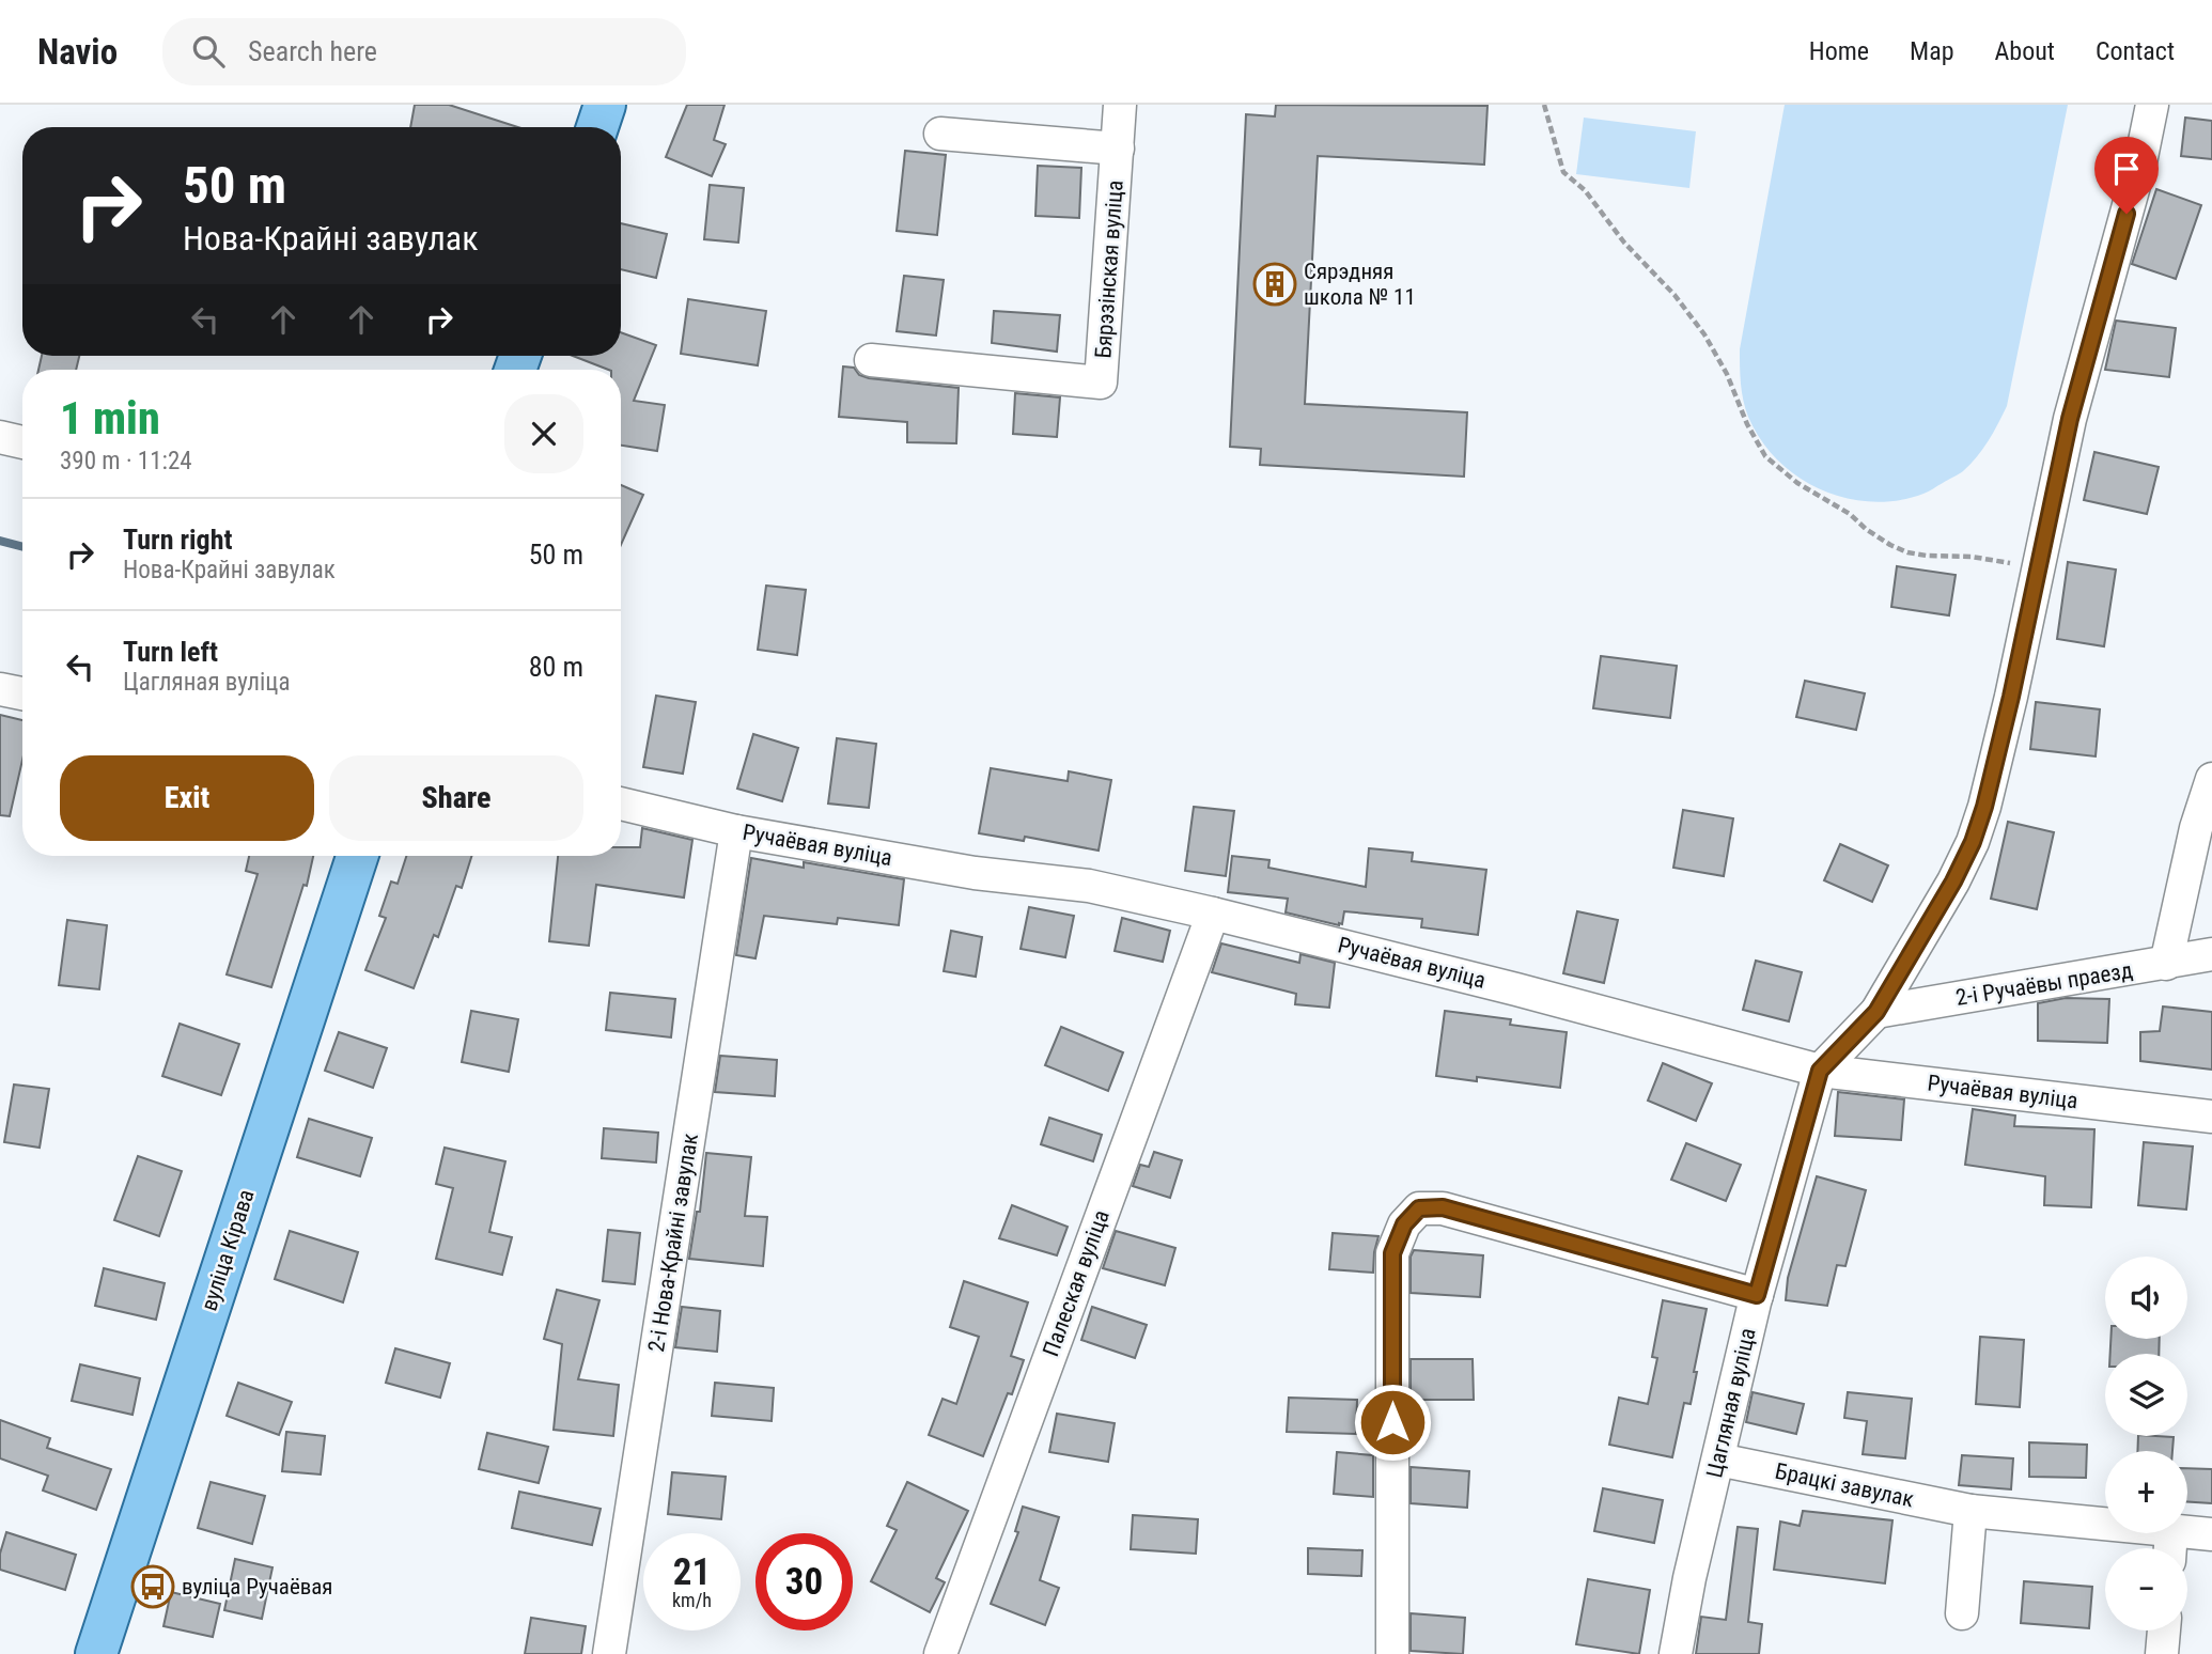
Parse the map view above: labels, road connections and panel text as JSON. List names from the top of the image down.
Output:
{
  "streets": {
    "main road": ["вуліца Кірава"],
    "street": [
      "Бярэзінская вуліца",
      "Ручаёвая вуліца",
      "2-і Ручаёвы праезд",
      "2-і Нова-Крайні завулак",
      "Палеская вуліца",
      "Цагляная вуліца",
      "Брацкі завулак"
    ]
  },
  "crossings": [
    ["Ручаёвая вуліца", "2-і Нова-Крайні завулак"],
    ["Ручаёвая вуліца", "Палеская вуліца"],
    ["Ручаёвая вуліца", "Цагляная вуліца"],
    ["2-і Ручаёвы праезд", "Цагляная вуліца"],
    ["Цагляная вуліца", "Брацкі завулак"]
  ],
  "places": {
    "building": ["Сярэдняя школа № 11"],
    "bus stop": ["вуліца Ручаёвая"]
  },
  "page": {
    "header": "Navio",
    "search": "Search here",
    "nav": [
      "Home",
      "Map",
      "About",
      "Contact"
    ],
    "turn": ["50 m", "Нова-Крайні завулак"],
    "heading": ["1 min", "390 m · 11:24"],
    "list": [
      {
        "name": "Turn right",
        "note": "Нова-Крайні завулак",
        "value": "50 m"
      },
      {
        "name": "Turn left",
        "note": "Цагляная вуліца",
        "value": "80 m"
      }
    ],
    "buttons": ["Exit", "Share"],
    "map_buttons": ["+", "−"],
    "speed": "21 km/h",
    "limit": "30"
  }
}
